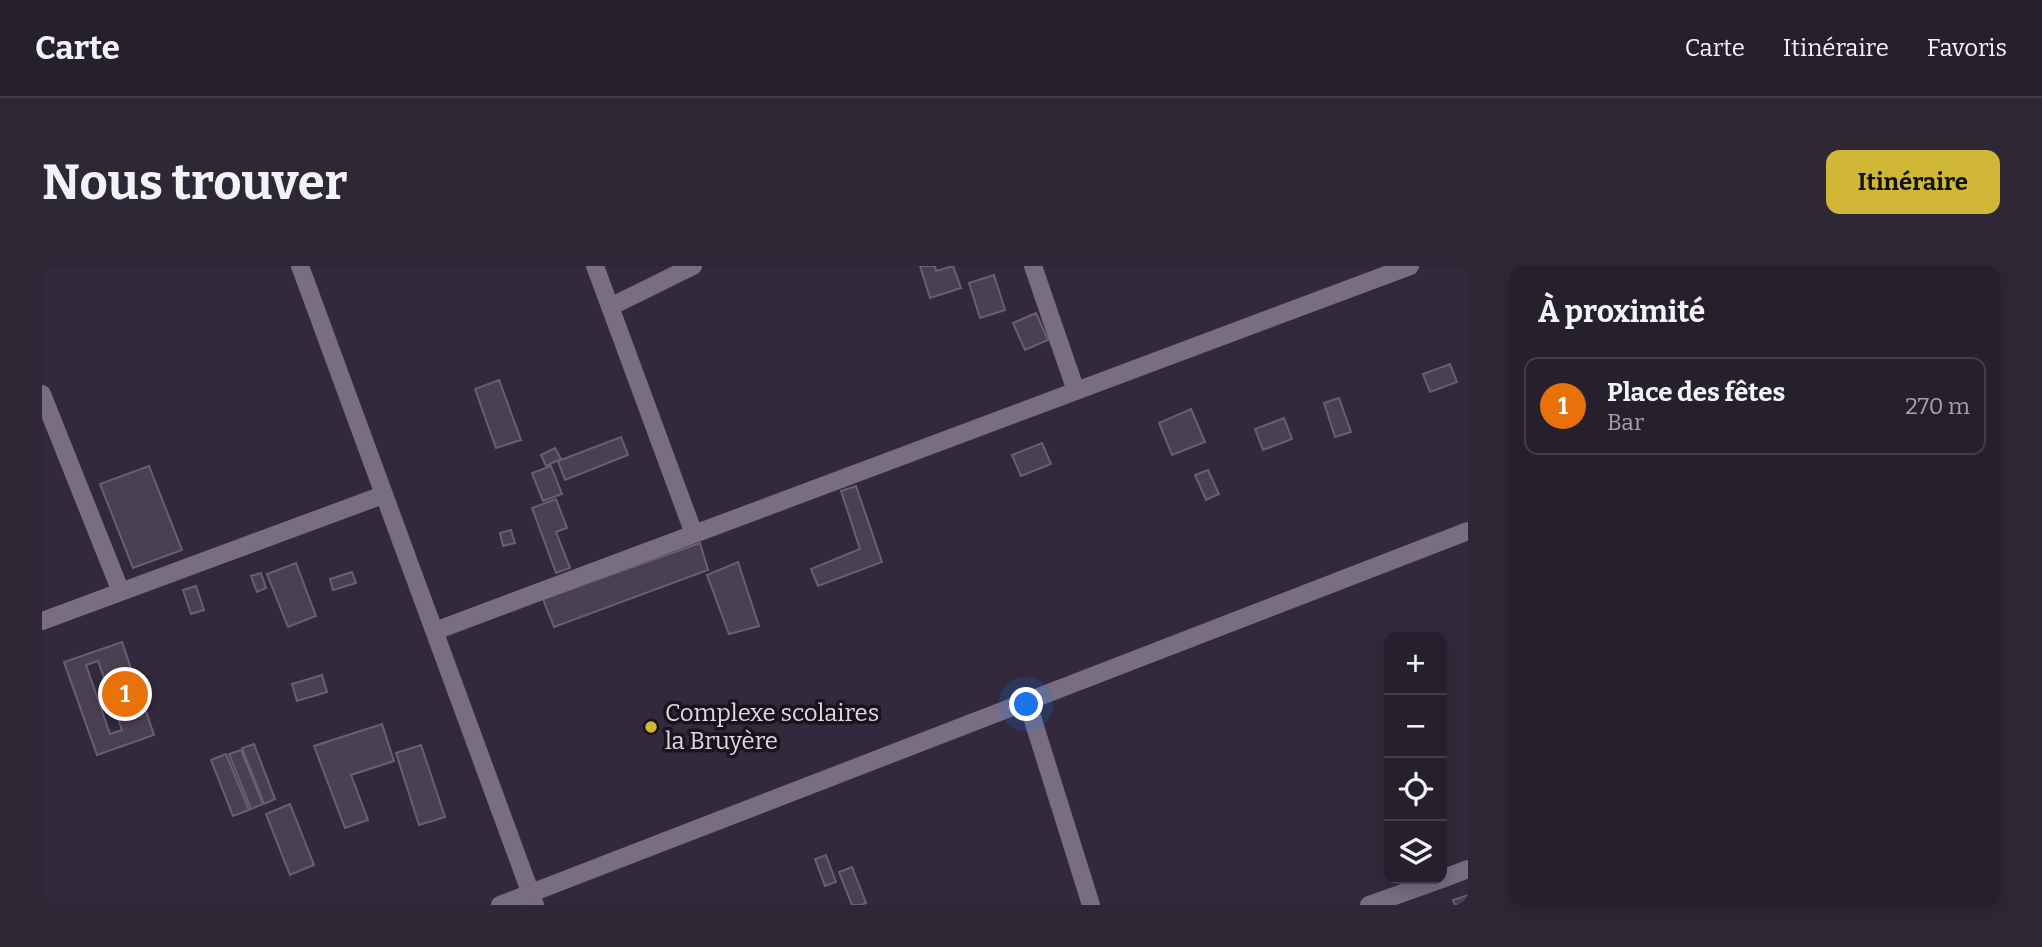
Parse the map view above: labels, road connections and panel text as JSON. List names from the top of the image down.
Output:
{
  "places": ["Complexe scolaires la Bruyère"],
  "page": {
    "header": "Carte",
    "nav": ["Carte", "Itinéraire", "Favoris"],
    "buttons": "Itinéraire",
    "title": "Nous trouver",
    "heading": "À proximité",
    "list": [
      {
        "mark": "1",
        "name": "Place des fêtes",
        "note": "Bar",
        "value": "270 m"
      }
    ],
    "map_buttons": ["+", "−"],
    "pins": "1"
  }
}
